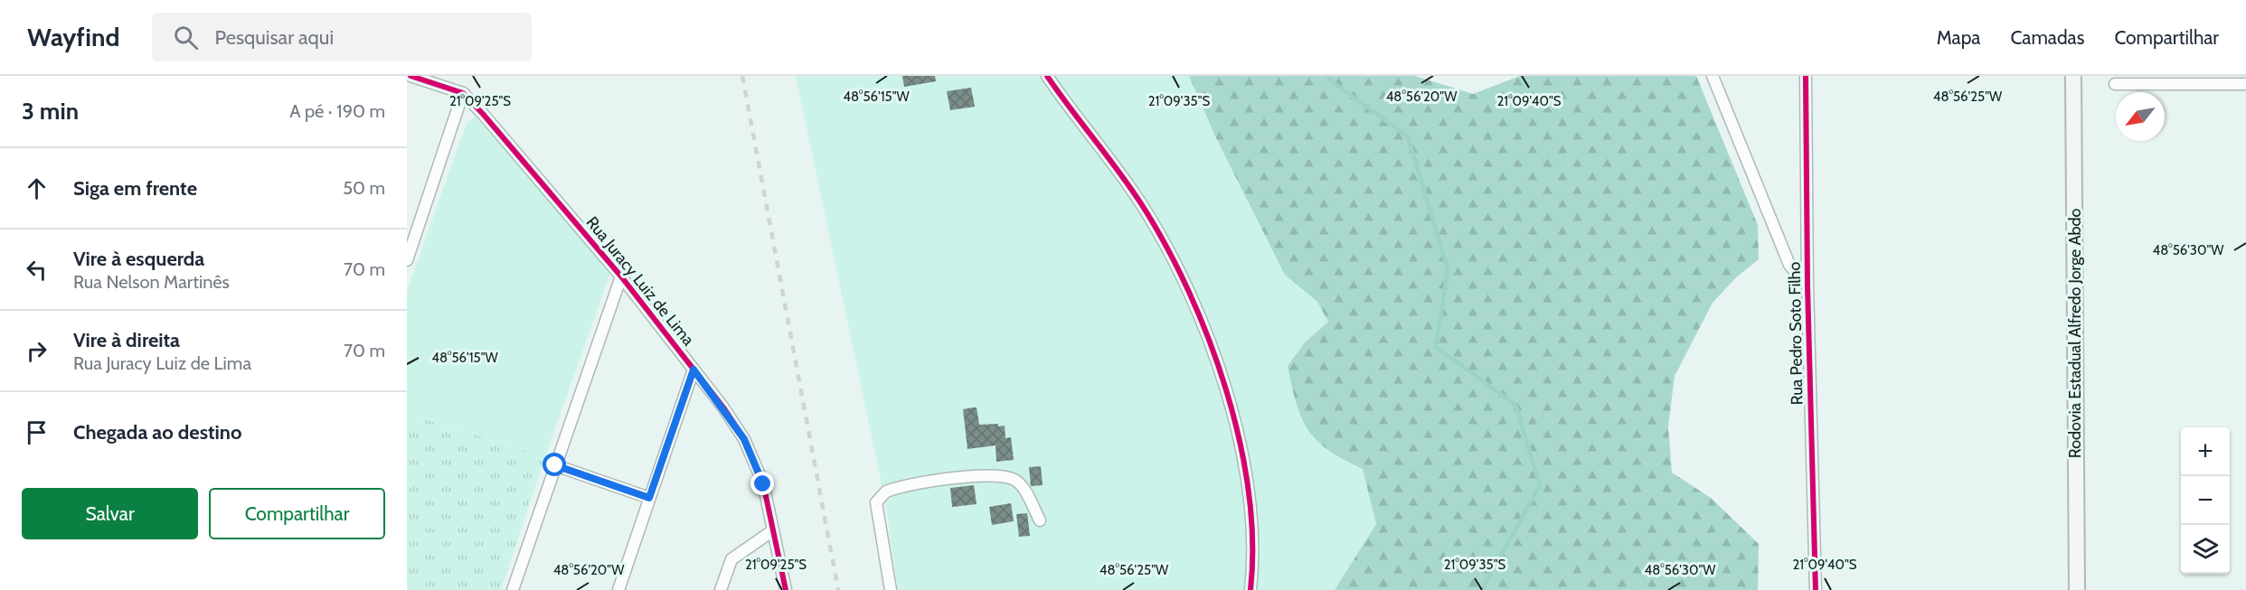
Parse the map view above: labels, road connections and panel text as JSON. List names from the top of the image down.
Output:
{
  "streets": {
    "main road": ["Rodovia Estadual Alfredo Jorge Abdo"],
    "street": ["Rua Juracy Luiz de Lima", "Rua Pedro Soto Filho"]
  },
  "north": "bottom left",
  "page": {
    "header": "Wayfind",
    "search": "Pesquisar aqui",
    "nav": ["Mapa", "Camadas", "Compartilhar"],
    "heading": ["3 min", "A pé · 190 m"],
    "list": [
      ["Siga em frente", "50 m"],
      ["Vire à esquerda", "Rua Nelson Martinês", "70 m"],
      ["Vire à direita", "Rua Juracy Luiz de Lima", "70 m"],
      "Chegada ao destino"
    ],
    "map_buttons": ["+", "−"],
    "buttons": ["Salvar", "Compartilhar"]
  },
  "coordinates": [
    "48°56'25\"W",
    "48°56'15\"W",
    "48°56'20\"W",
    "21°09'40\"S",
    "21°09'25\"S",
    "21°09'35\"S",
    "48°56'30\"W"
  ]
}
